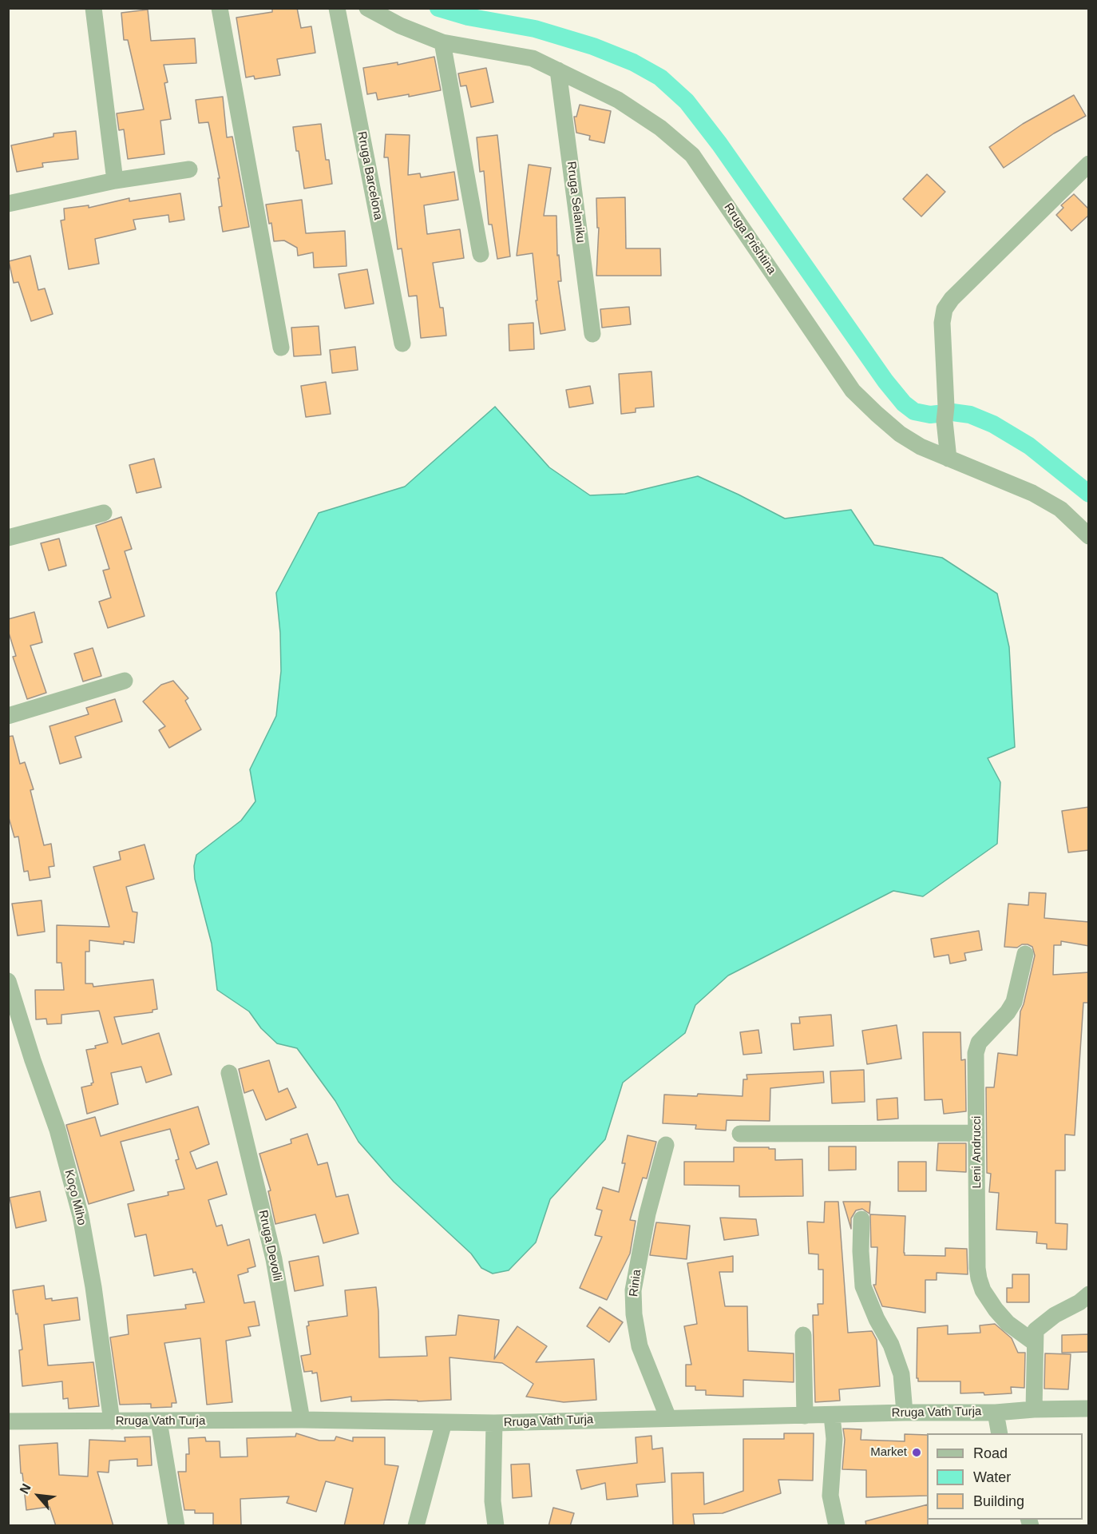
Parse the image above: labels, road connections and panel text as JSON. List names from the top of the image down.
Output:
{
  "streets": {
    "street": [
      "Rruga Barcelona",
      "Rruga Selaniku",
      "Rruga Prishtina",
      "Leni Andrucci",
      "Koço Miho",
      "Rruga Devolli",
      "Rinia",
      "Rruga Vath Turja"
    ]
  },
  "crossings": [
    ["Rruga Selaniku", "Rruga Prishtina"],
    ["Koço Miho", "Rruga Vath Turja"],
    ["Rruga Devolli", "Rruga Vath Turja"],
    ["Rinia", "Rruga Vath Turja"]
  ],
  "places": ["Market"],
  "legend": ["Road", "Water", "Building"],
  "north": "top left"
}
